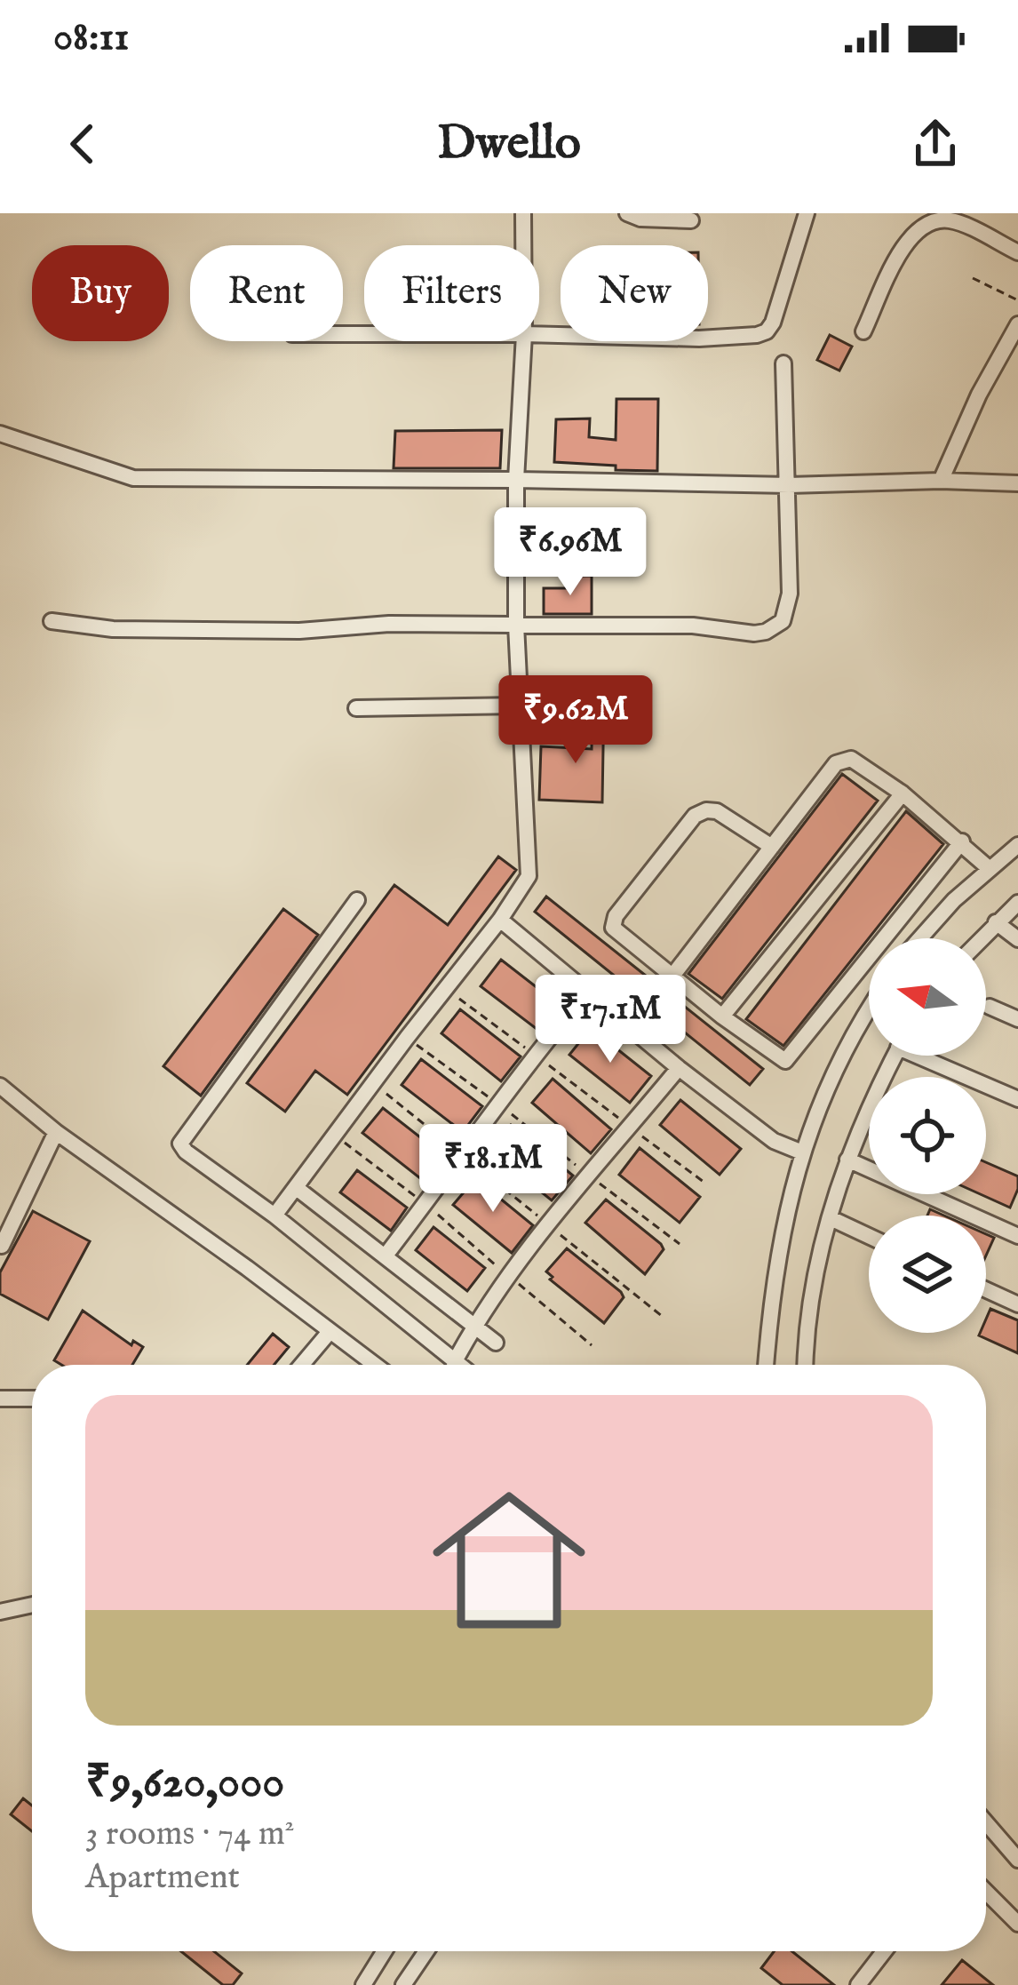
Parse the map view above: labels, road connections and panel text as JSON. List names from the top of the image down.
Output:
{
  "north": "left",
  "page": {
    "status": "08:11",
    "header": "Dwello",
    "chip": [
      "Buy",
      "Rent",
      "Filters",
      "New"
    ],
    "price": [
      "₹6.96M",
      "₹9.62M",
      "₹17.1M",
      "₹18.1M"
    ],
    "list": [
      {
        "name": "₹9,620,000",
        "note": "3 rooms · 74 m² · Apartment"
      }
    ]
  }
}
